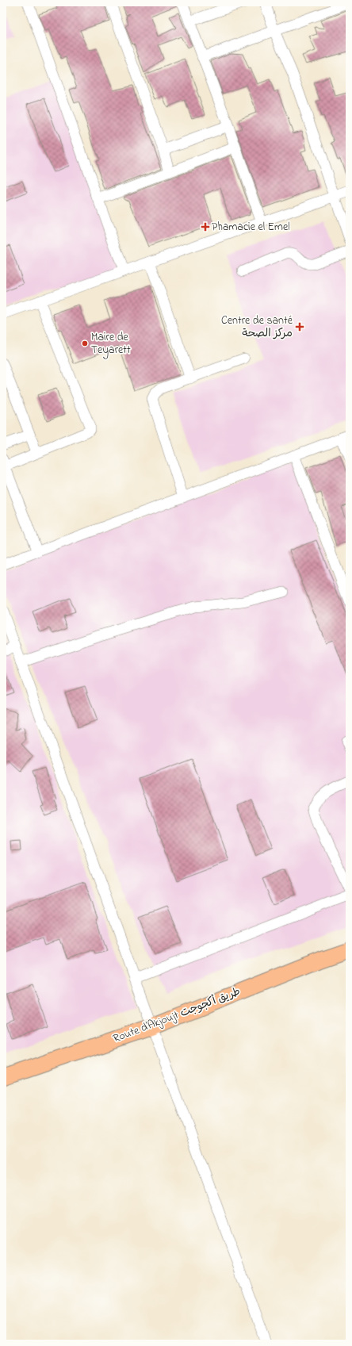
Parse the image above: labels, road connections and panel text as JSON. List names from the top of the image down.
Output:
{
  "streets": {
    "highway": ["Route d'Akjoujt طريق أكجوجت"]
  },
  "places": {
    "health": ["Phamacie el Emel", "Centre de santé مركز الصحة"],
    "other": ["Maire de Teyarett"]
  }
}
